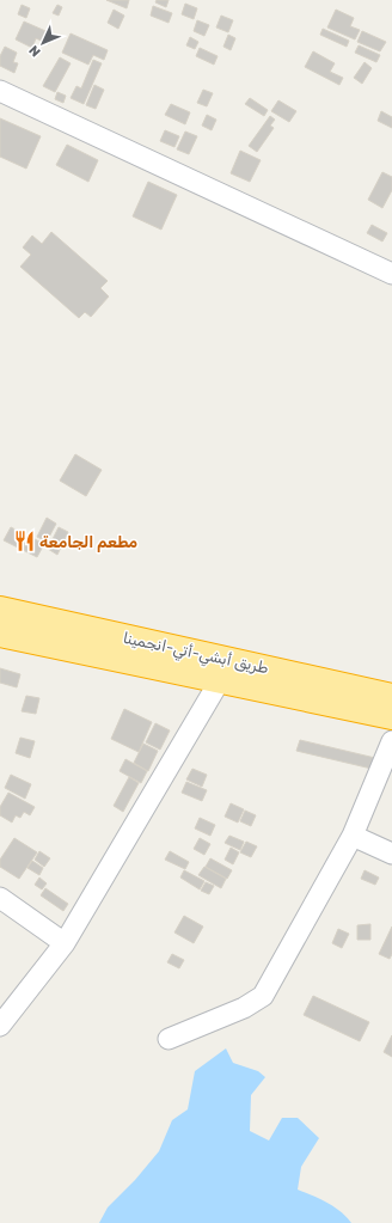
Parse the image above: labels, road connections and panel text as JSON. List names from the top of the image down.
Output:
{
  "streets": {
    "highway": ["طريق أبشي-أتي-انجمينا"]
  },
  "places": {
    "restaurant": ["مطعم الجامعة"]
  },
  "north": "bottom left"
}
